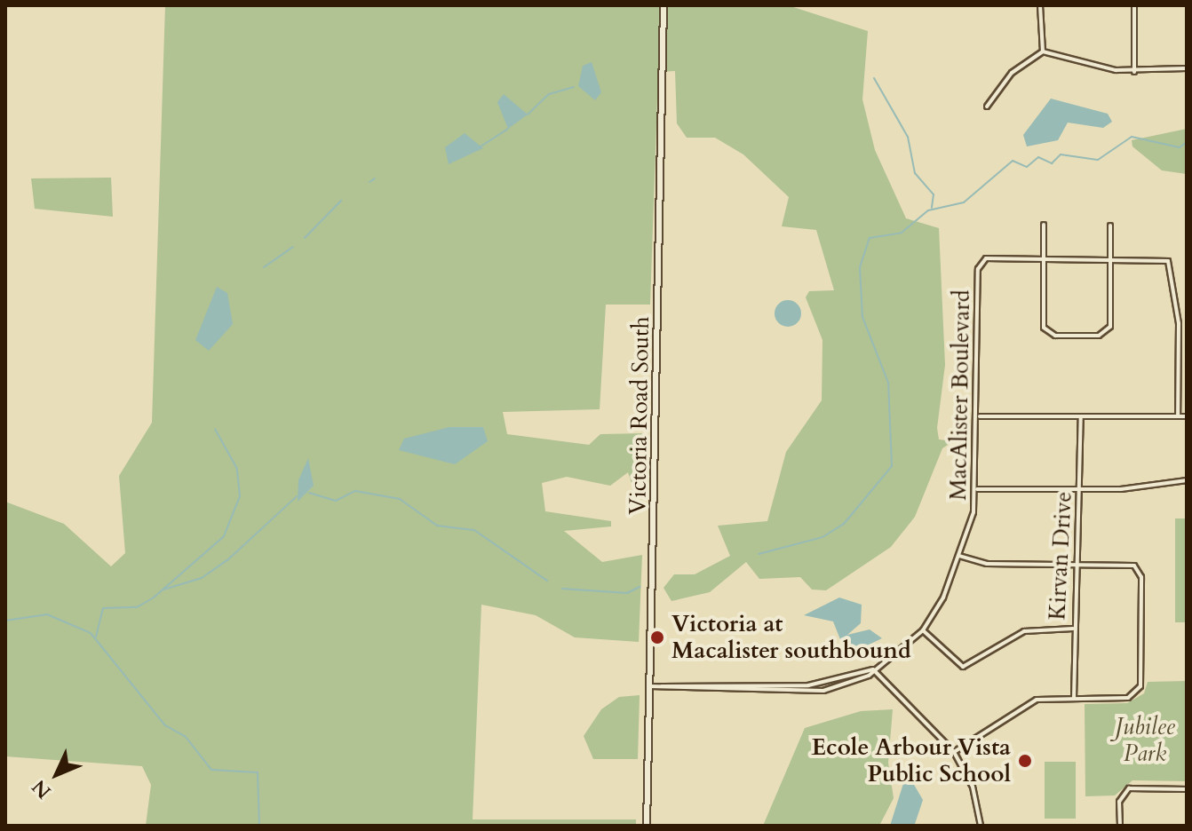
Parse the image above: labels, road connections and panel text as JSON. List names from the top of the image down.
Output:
{
  "streets": {
    "main road": ["Victoria Road South"],
    "street": ["MacAlister Boulevard", "Kirvan Drive"]
  },
  "crossings": [
    ["MacAlister Boulevard", "Victoria Road South"]
  ],
  "parks": ["Jubilee Park"],
  "places": ["Victoria at Macalister southbound", "Ecole Arbour Vista Public School"],
  "north": "bottom left"
}
